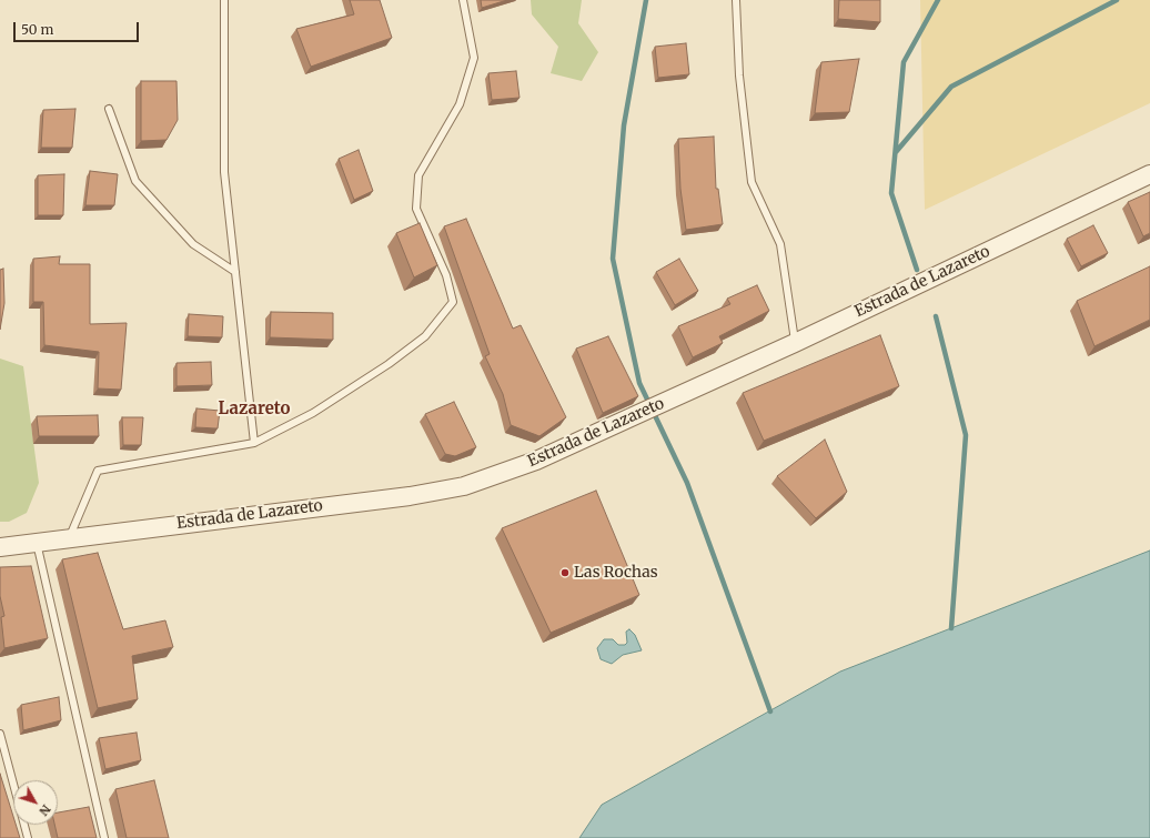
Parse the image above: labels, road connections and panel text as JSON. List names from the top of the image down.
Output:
{
  "streets": {
    "street": ["Estrada de Lazareto"]
  },
  "districts": ["Lazareto"],
  "places": ["Las Rochas"],
  "scale_bar": "50 m",
  "north": "bottom right"
}
